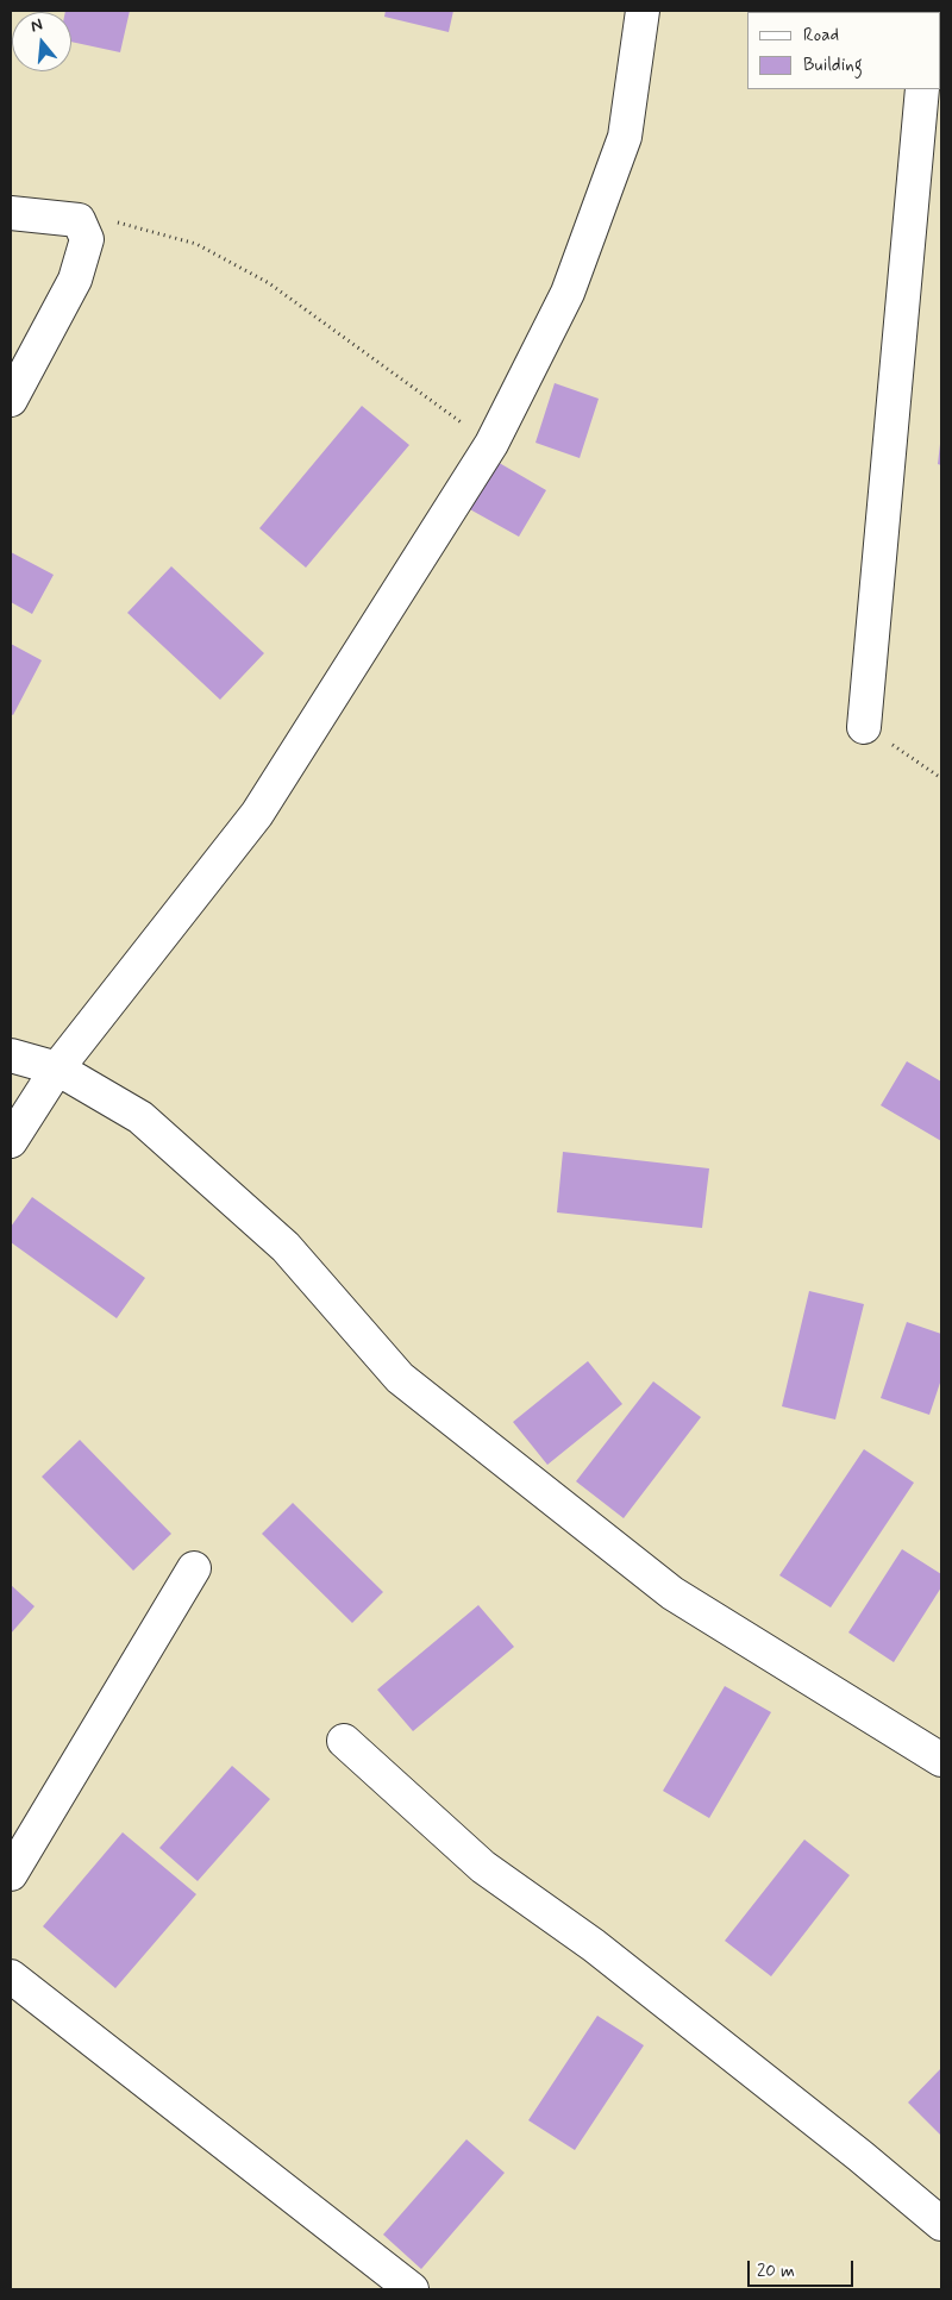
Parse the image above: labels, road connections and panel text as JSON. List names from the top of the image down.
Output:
{
  "legend": ["Road", "Building"],
  "scale_bar": "20 m",
  "north": "top"
}
